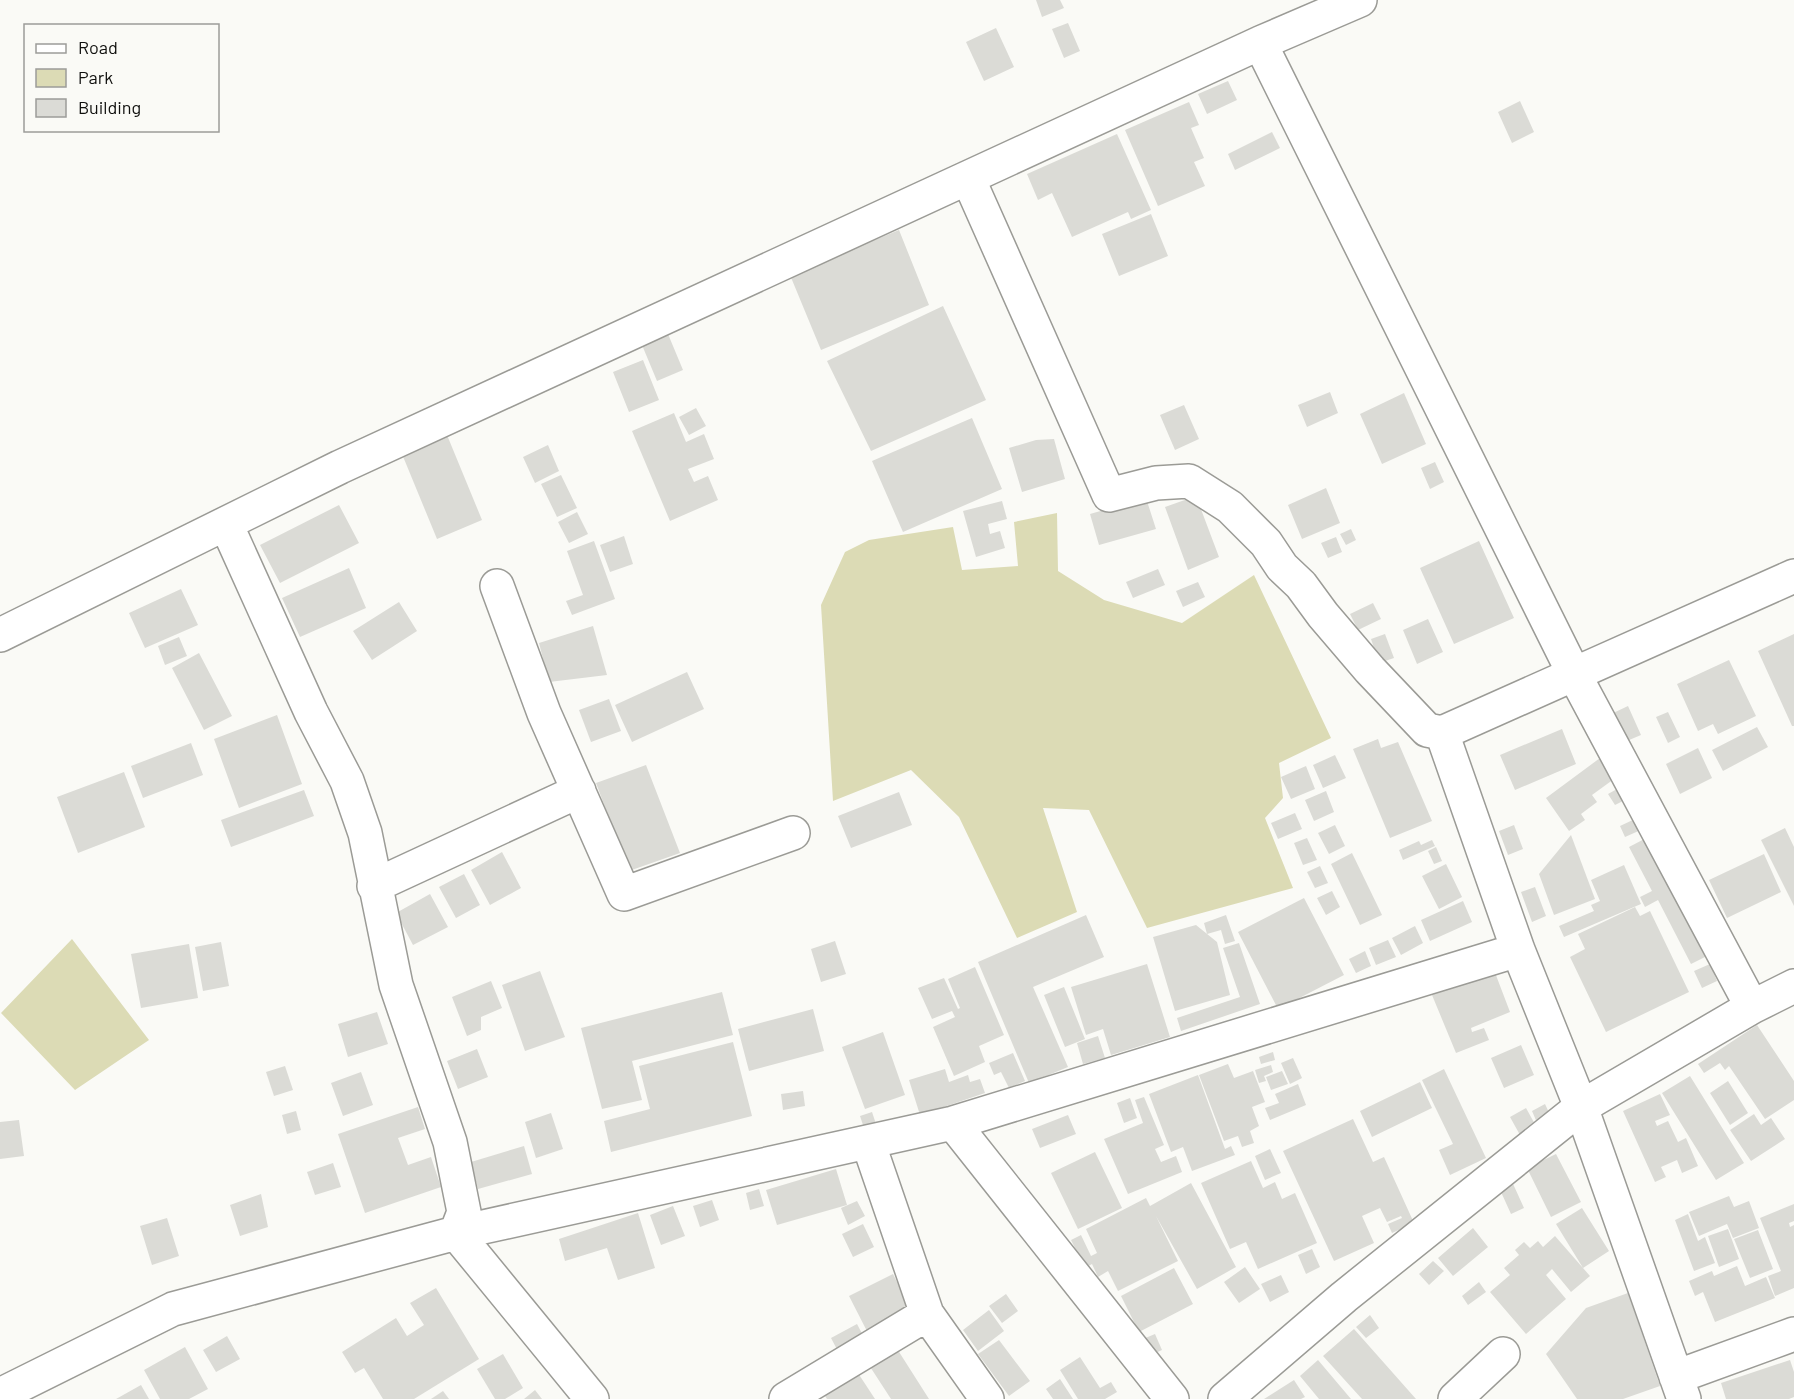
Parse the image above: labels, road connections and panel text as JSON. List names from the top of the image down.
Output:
{
  "legend": ["Road", "Park", "Building"]
}
